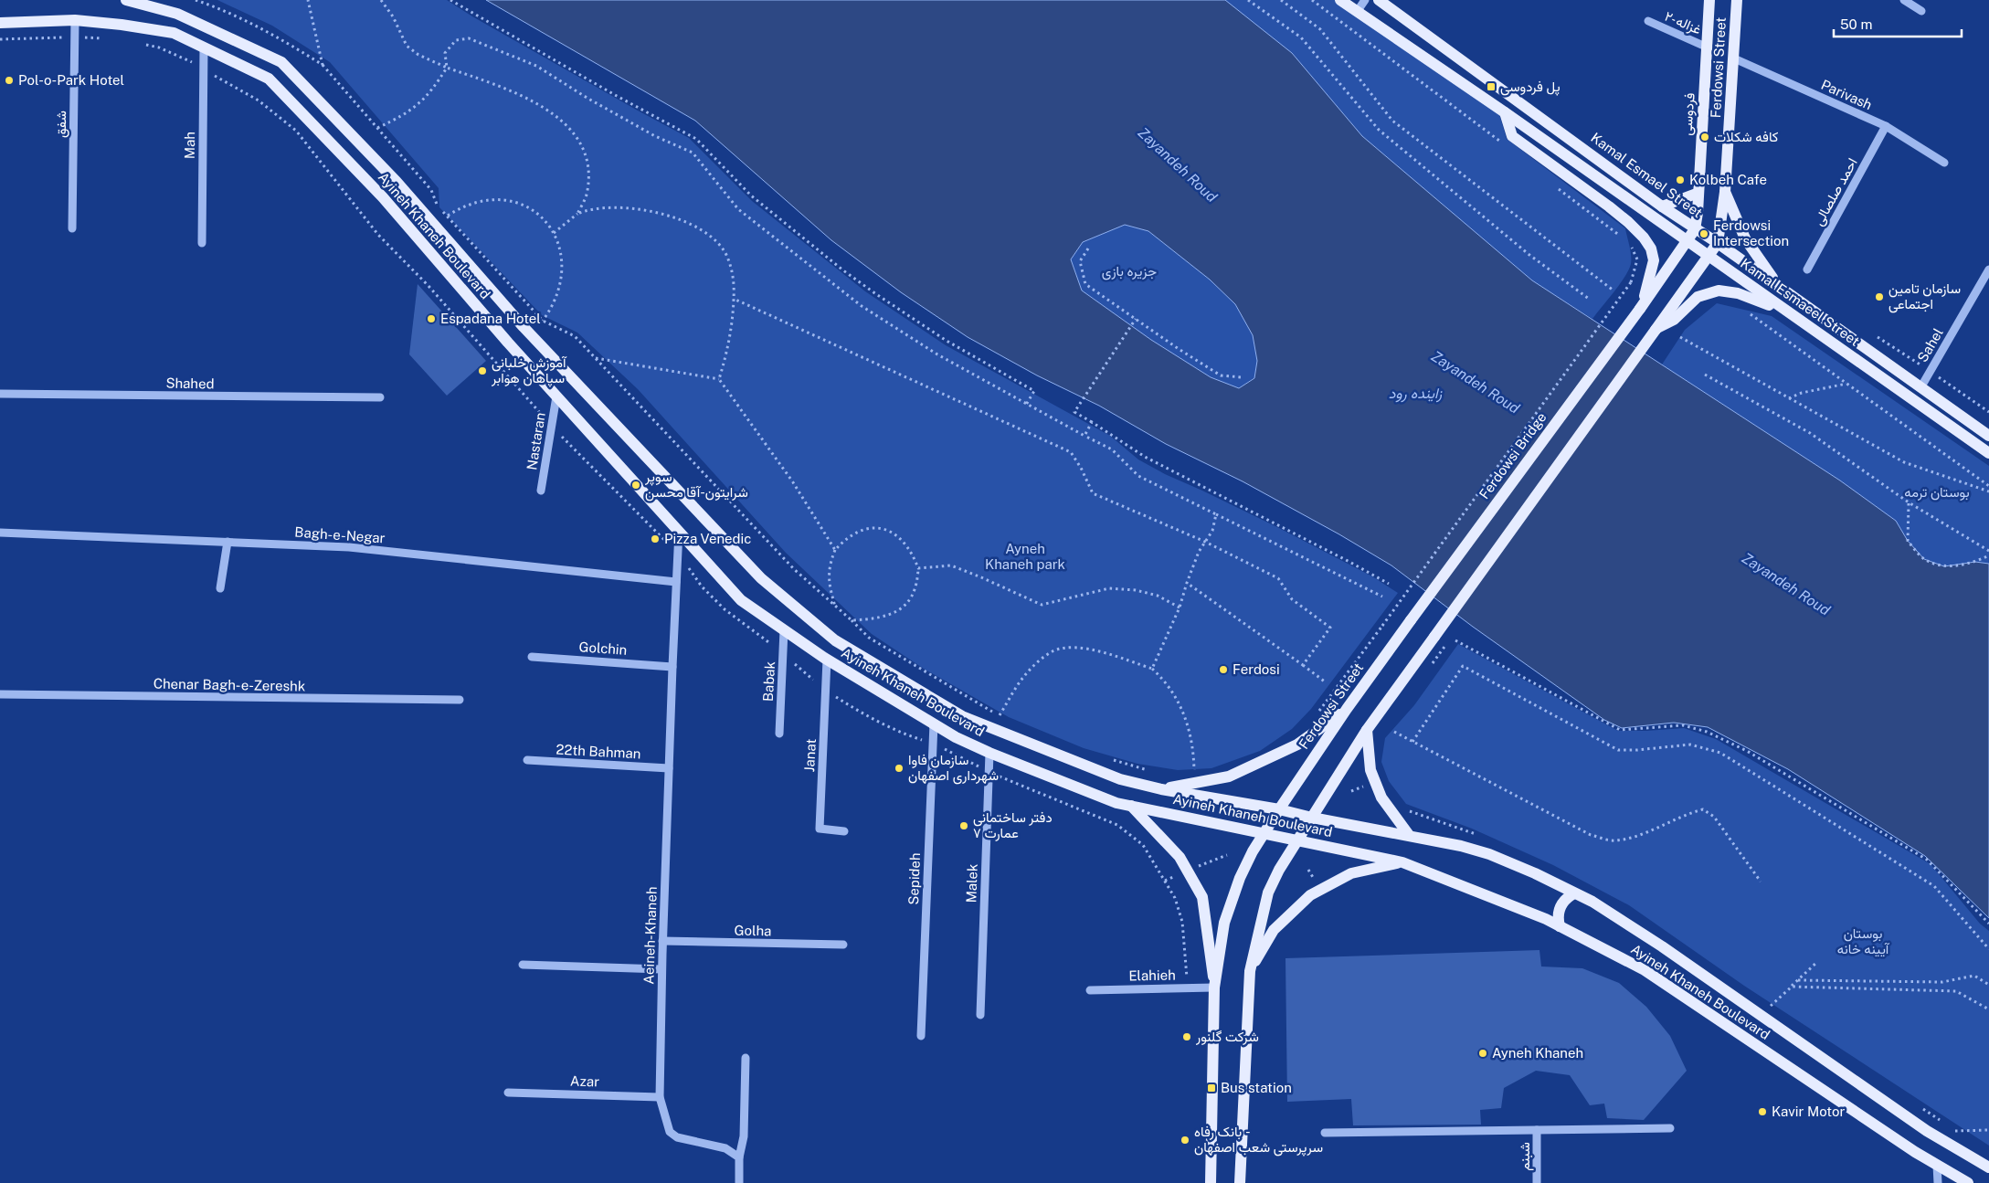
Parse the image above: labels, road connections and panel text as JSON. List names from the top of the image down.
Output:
{
  "streets": {
    "main road": [
      "Ferdowsi Street",
      "فردوسی",
      "Kamal Esmael Street",
      "Ayineh Khaneh Boulevard",
      "Kamal Esmaeel Street",
      "Ferdowsi Bridge"
    ],
    "street": [
      "۲-غزاله",
      "Parivash",
      "شفق",
      "Mah",
      "احمد صلصالی",
      "Sahel",
      "Shahed",
      "Nastaran",
      "Bagh-e-Negar",
      "Golchin",
      "Babak",
      "Chenar Bagh-e-Zereshk",
      "22th Bahman",
      "Janat",
      "Sepideh",
      "Malek",
      "Golha",
      "Aeineh-Khaneh",
      "Elahieh",
      "Azar",
      "شبنم"
    ]
  },
  "crossings": [
    ["۲-غزاله", "فردوسی"],
    ["Ferdowsi Street", "Parivash"],
    ["Ferdowsi Street", "Ayineh Khaneh Boulevard"],
    ["Ferdowsi Street", "Ferdowsi Bridge"],
    ["Ferdowsi Street", "Elahieh"],
    ["Parivash", "احمد صلصالی"],
    ["فردوسی", "Kamal Esmael Street"],
    ["شفق", "Ayineh Khaneh Boulevard"],
    ["Mah", "Ayineh Khaneh Boulevard"],
    ["Kamal Esmael Street", "Sahel"],
    ["Ayineh Khaneh Boulevard", "Nastaran"],
    ["Ayineh Khaneh Boulevard", "Babak"],
    ["Ayineh Khaneh Boulevard", "Janat"],
    ["Ayineh Khaneh Boulevard", "Sepideh"],
    ["Ayineh Khaneh Boulevard", "Malek"],
    ["Ayineh Khaneh Boulevard", "Aeineh-Khaneh"],
    ["Bagh-e-Negar", "Aeineh-Khaneh"],
    ["Golchin", "Aeineh-Khaneh"],
    ["22th Bahman", "Aeineh-Khaneh"],
    ["Golha", "Aeineh-Khaneh"],
    ["Aeineh-Khaneh", "Azar"]
  ],
  "water": ["Zayandeh Roud", "زاینده رود"],
  "parks": [
    "جزیره بازی",
    "بوستان ترمه",
    "Ayneh Khaneh park",
    "بوستان آیینه خانه"
  ],
  "places": {
    "other": [
      "Pol-o-Park Hotel",
      "کافه شکلات",
      "Kolbeh Cafe",
      "Ferdowsi Intersection",
      "سازمان تامین اجتماعی",
      "Espadana Hotel",
      "آموزش خلبانی سپاهان هوابر",
      "سوپر شرایتون-آقا محسن",
      "Pizza Venedic",
      "Ferdosi",
      "سازمان فاوا شهرداری اصفهان",
      "دفتر ساختمانی عمارت ۷",
      "شرکت گلنور",
      "Ayneh Khaneh",
      "Kavir Motor",
      "بانک رفاه - سرپرستی شعب اصفهان"
    ],
    "transit": ["پل فردوسی", "Bus station"]
  },
  "scale_bar": "50 m"
}
